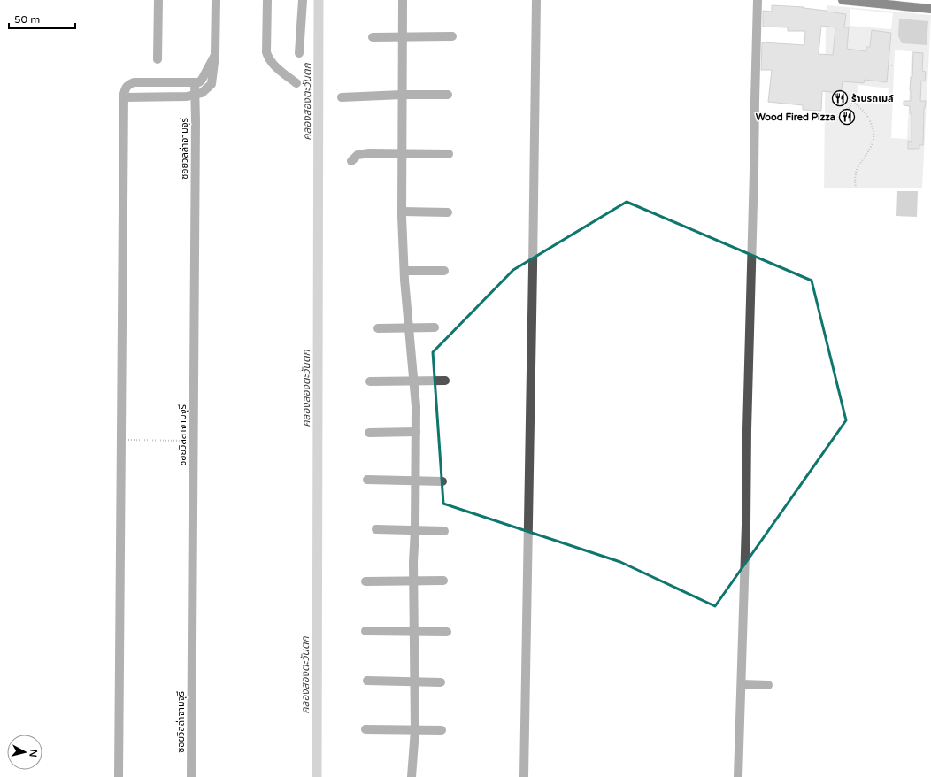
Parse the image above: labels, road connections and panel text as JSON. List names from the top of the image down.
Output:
{
  "streets": {
    "street": ["ซอยวิลล่าจามจุรี"]
  },
  "water": ["คลองสองตะวันตก"],
  "places": {
    "restaurant": ["ร้านรถเมล์", "Wood Fired Pizza"]
  },
  "scale_bar": "50 m",
  "north": "right"
}
